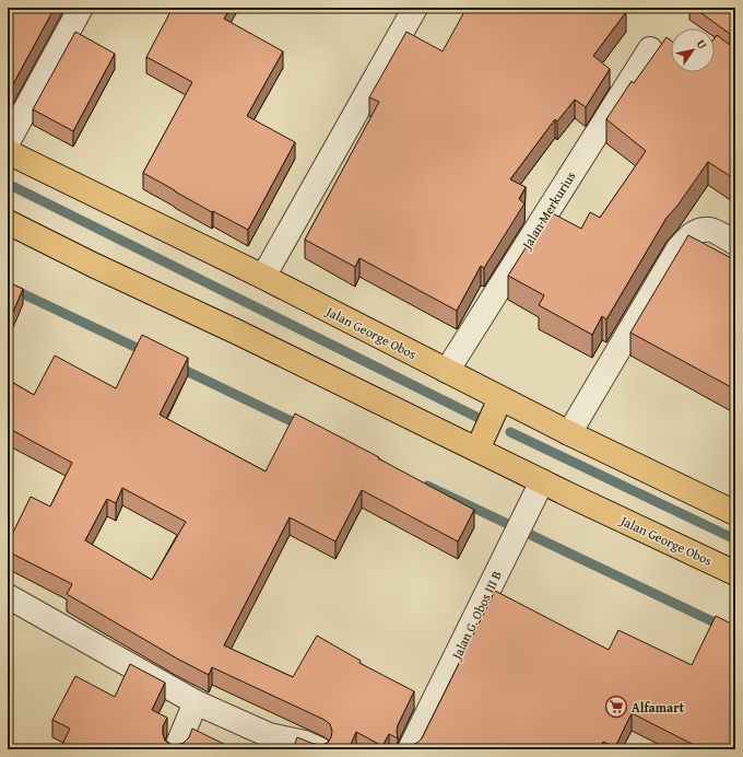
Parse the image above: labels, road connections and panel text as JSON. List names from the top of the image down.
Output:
{
  "streets": {
    "main road": ["Jalan George Obos"],
    "street": ["Jalan Merkurius", "Jalan G. Obos III B"]
  },
  "crossings": [
    ["Jalan Merkurius", "Jalan George Obos"],
    ["Jalan George Obos", "Jalan G. Obos III B"]
  ],
  "places": {
    "supermarket": ["Alfamart"]
  },
  "north": "top right"
}
